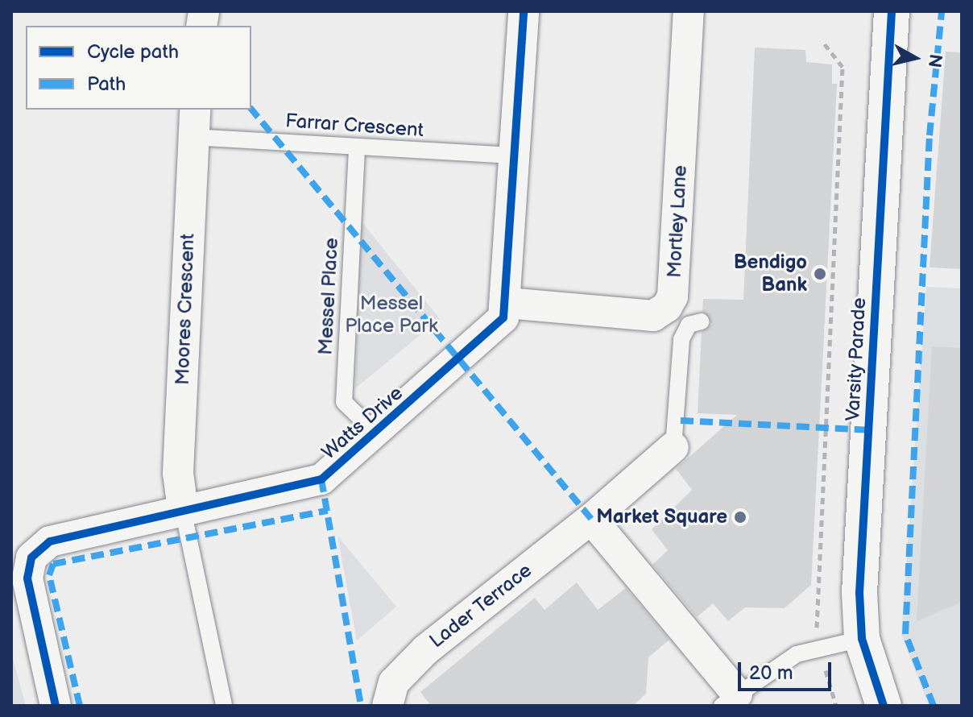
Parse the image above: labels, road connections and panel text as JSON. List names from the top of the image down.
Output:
{
  "streets": {
    "street": [
      "Mortley Lane",
      "Moores Crescent",
      "Varsity Parade",
      "Watts Drive",
      "Lader Terrace"
    ],
    "lane": ["Farrar Crescent", "Messel Place"]
  },
  "crossings": [
    ["Farrar Crescent", "Messel Place"],
    ["Farrar Crescent", "Moores Crescent"],
    ["Farrar Crescent", "Watts Drive"],
    ["Mortley Lane", "Watts Drive"],
    ["Messel Place", "Watts Drive"],
    ["Moores Crescent", "Watts Drive"]
  ],
  "parks": ["Messel Place Park"],
  "places": ["Bendigo Bank", "Market Square"],
  "legend": ["Cycle path", "Path"],
  "scale_bar": "20 m",
  "north": "right"
}
